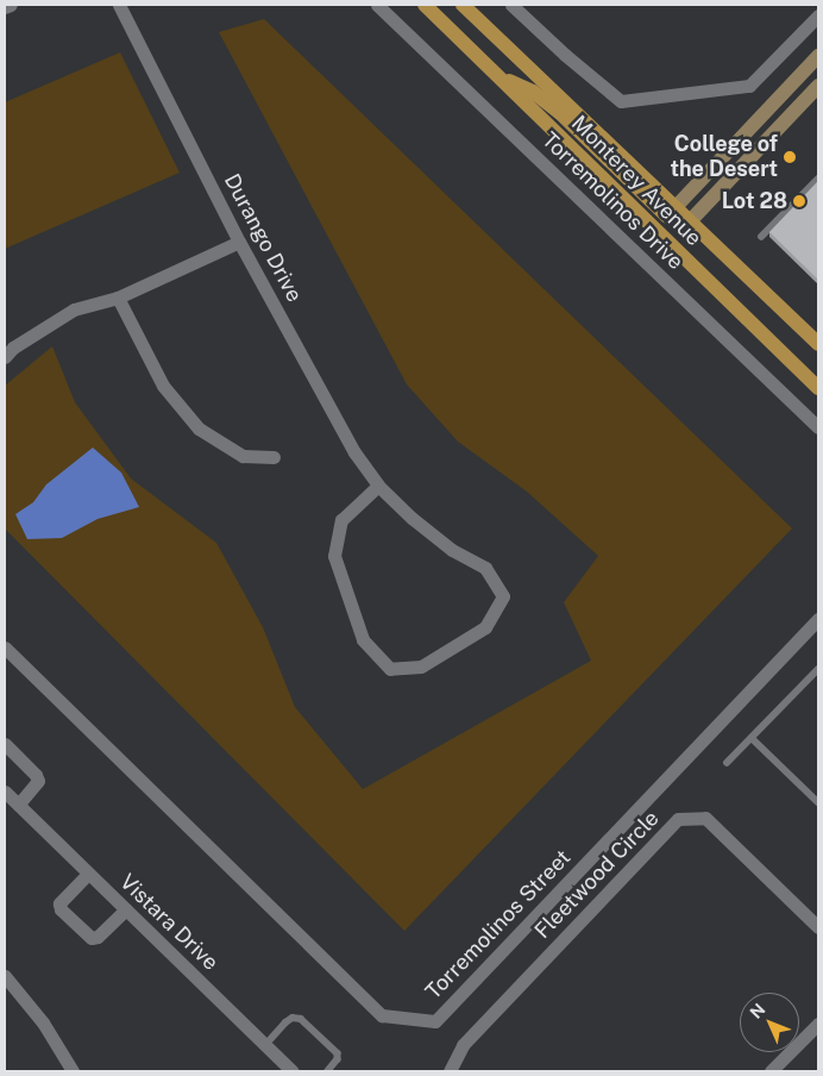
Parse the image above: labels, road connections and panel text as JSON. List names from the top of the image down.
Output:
{
  "streets": {
    "main road": ["Monterey Avenue"],
    "street": [
      "Torremolinos Drive",
      "Durango Drive",
      "Fleetwood Circle",
      "Vistara Drive",
      "Torremolinos Street"
    ]
  },
  "places": ["College of the Desert", "Lot 28"],
  "north": "top left"
}
